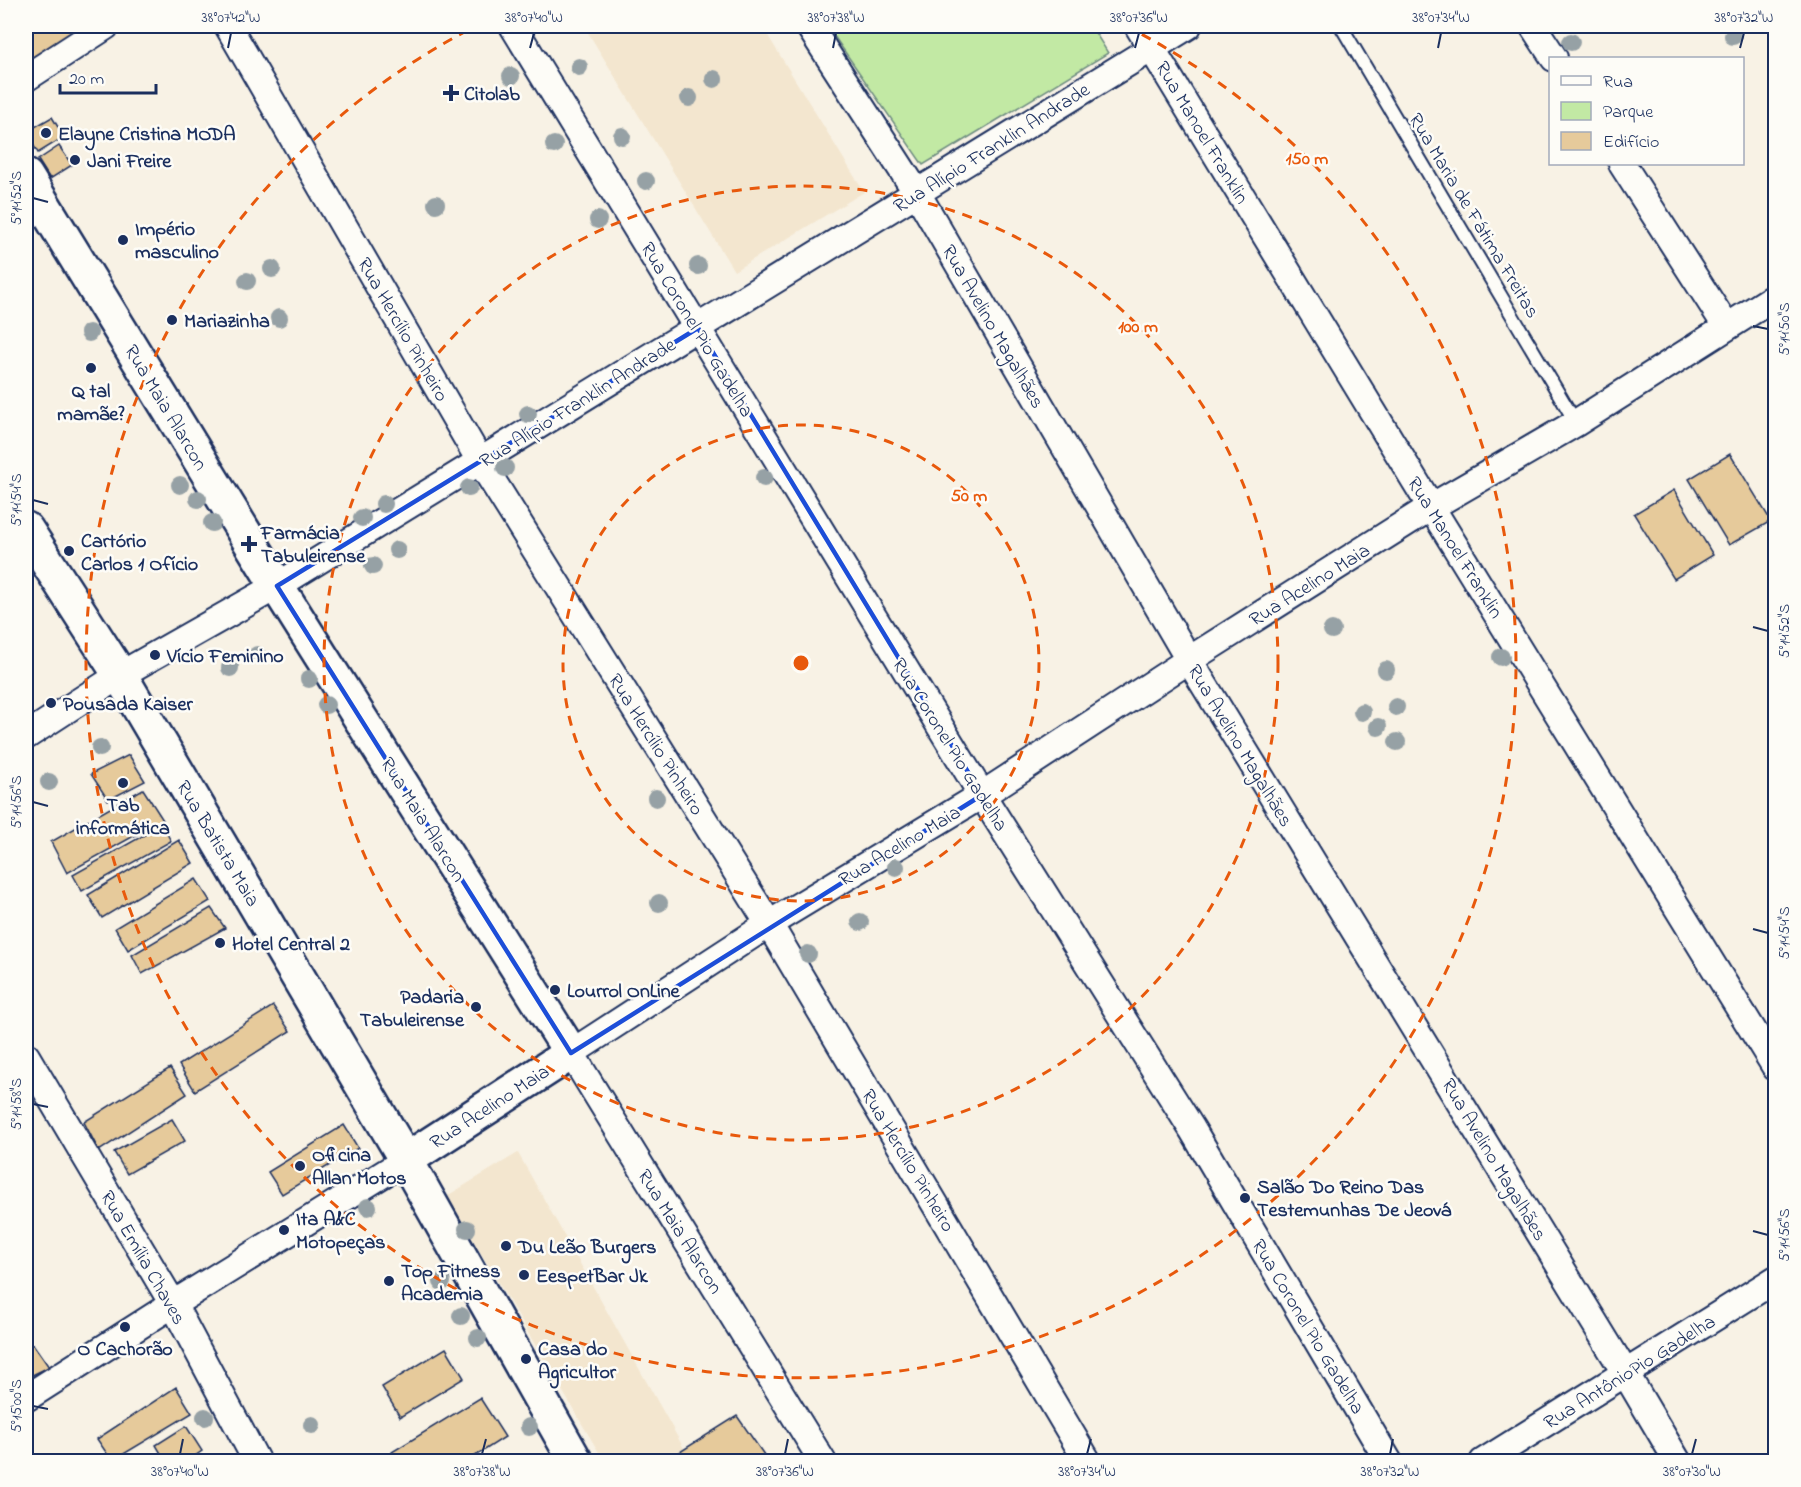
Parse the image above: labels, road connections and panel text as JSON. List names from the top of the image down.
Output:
{
  "streets": {
    "main road": ["Rua Maia Alarcon", "Rua Acelino Maia", "Rua Batista Maia"],
    "street": [
      "Rua Manoel Franklin",
      "Rua Alípio Franklin Andrade",
      "Rua Avelino Magalhães",
      "Rua Hercílio Pinheiro",
      "Rua Coronel Pio Gadelha",
      "Rua Emília Chaves",
      "Rua AntônioPio Gadelha"
    ],
    "lane": ["Rua Maria de Fátima Freitas"]
  },
  "crossings": [
    ["Rua Manoel Franklin", "Rua Alípio Franklin Andrade"],
    ["Rua Manoel Franklin", "Rua Acelino Maia"],
    ["Rua Alípio Franklin Andrade", "Rua Avelino Magalhães"],
    ["Rua Alípio Franklin Andrade", "Rua Hercílio Pinheiro"],
    ["Rua Alípio Franklin Andrade", "Rua Coronel Pio Gadelha"],
    ["Rua Alípio Franklin Andrade", "Rua Maia Alarcon"],
    ["Rua Alípio Franklin Andrade", "Rua Batista Maia"],
    ["Rua Maria de Fátima Freitas", "Rua Acelino Maia"],
    ["Rua Avelino Magalhães", "Rua Acelino Maia"],
    ["Rua Avelino Magalhães", "Rua AntônioPio Gadelha"],
    ["Rua Hercílio Pinheiro", "Rua Acelino Maia"],
    ["Rua Coronel Pio Gadelha", "Rua Acelino Maia"],
    ["Rua Maia Alarcon", "Rua Acelino Maia"],
    ["Rua Acelino Maia", "Rua Batista Maia"],
    ["Rua Acelino Maia", "Rua Emília Chaves"]
  ],
  "places": {
    "health": ["Citolab", "Farmácia Tabuleirense"],
    "other": [
      "Elayne Cristina MODA",
      "Jani Freire",
      "Império masculino",
      "Mariazinha",
      "Q tal mamãe?",
      "Cartório Carlos 1 Ofício",
      "Vício Feminino",
      "Pousada Kaiser",
      "Tab informática",
      "Hotel Central 2",
      "Lourrol OnLine",
      "Padaria Tabuleirense",
      "Oficina Allan Motos",
      "Salão Do Reino Das Testemunhas De Jeová",
      "Ita A&C Motopeças",
      "Du Leão Burgers",
      "EespetBar Jk",
      "Top Fitness Academia",
      "O Cachorão",
      "Casa do Agricultor"
    ]
  },
  "legend": ["Rua", "Parque", "Edifício"],
  "scale_bar": "20 m",
  "coordinates": [
    "38°07'42\"W",
    "38°07'40\"W",
    "38°07'38\"W",
    "38°07'36\"W",
    "38°07'34\"W",
    "38°07'32\"W",
    "5°14'52\"S",
    "5°14'50\"S",
    "5°14'54\"S",
    "5°14'56\"S",
    "5°14'58\"S",
    "5°15'00\"S",
    "38°07'30\"W"
  ],
  "rings": ["150 m", "100 m", "50 m"]
}
